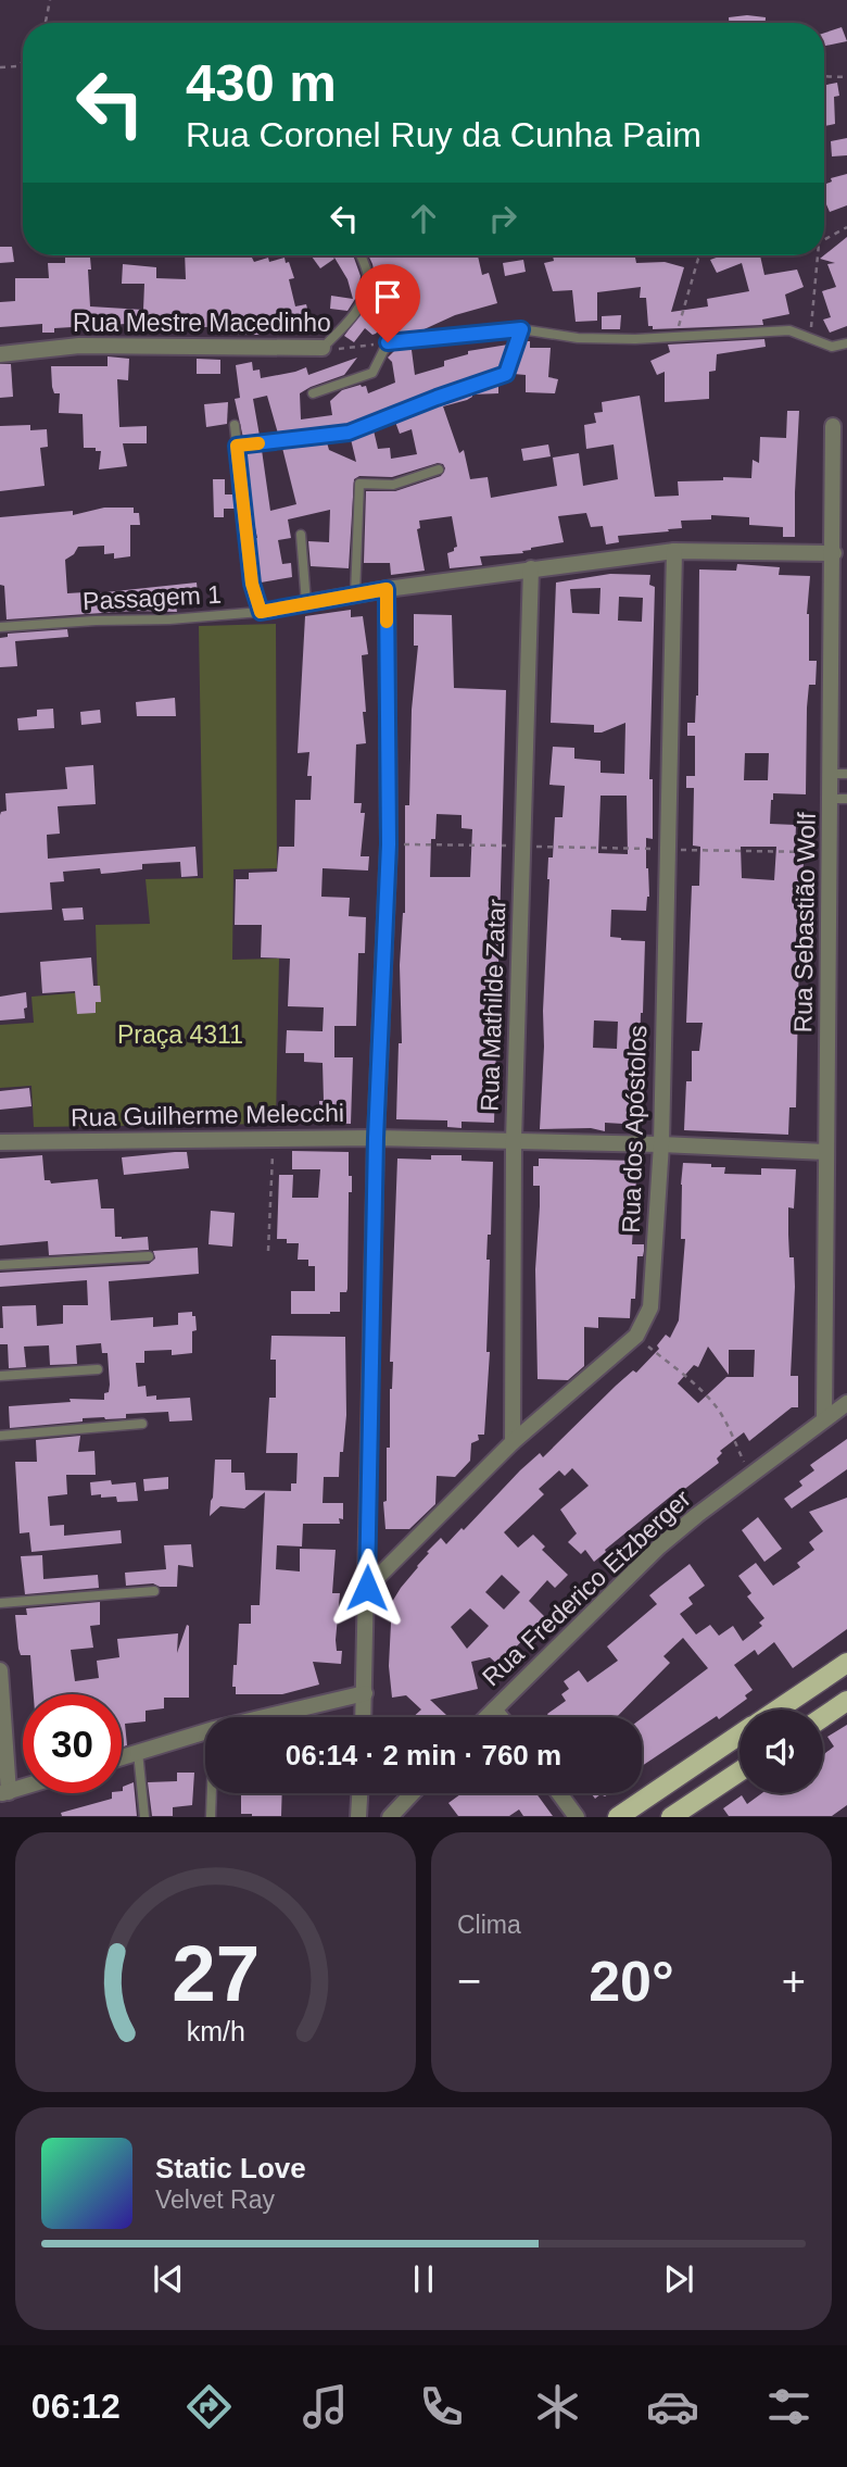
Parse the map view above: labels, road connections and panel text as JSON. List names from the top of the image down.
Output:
{
  "streets": {
    "street": [
      "Rua Mestre Macedinho",
      "Rua Sebastião Wolf",
      "Rua Mathilde Zatar",
      "Rua Guilherme Melecchi",
      "Rua dos Apóstolos",
      "Rua Frederico Etzberger"
    ],
    "lane": ["Passagem 1"]
  },
  "crossings": [
    ["Rua Sebastião Wolf", "Rua Guilherme Melecchi"],
    ["Rua Sebastião Wolf", "Rua Frederico Etzberger"],
    ["Rua Mathilde Zatar", "Rua Guilherme Melecchi"],
    ["Rua Mathilde Zatar", "Rua dos Apóstolos"],
    ["Rua Guilherme Melecchi", "Rua dos Apóstolos"]
  ],
  "parks": ["Praça 4311"],
  "page": {
    "turn": ["430 m", "Rua Coronel Ruy da Cunha Paim"],
    "limit": "30",
    "trip": "06:14 · 2 min · 760 m",
    "tile": "Clima",
    "heat": ["−", "20°", "+"],
    "song": ["Static Love", "Velvet Ray"],
    "tabs": "06:12",
    "gauge": ["27", "km/h"]
  }
}
